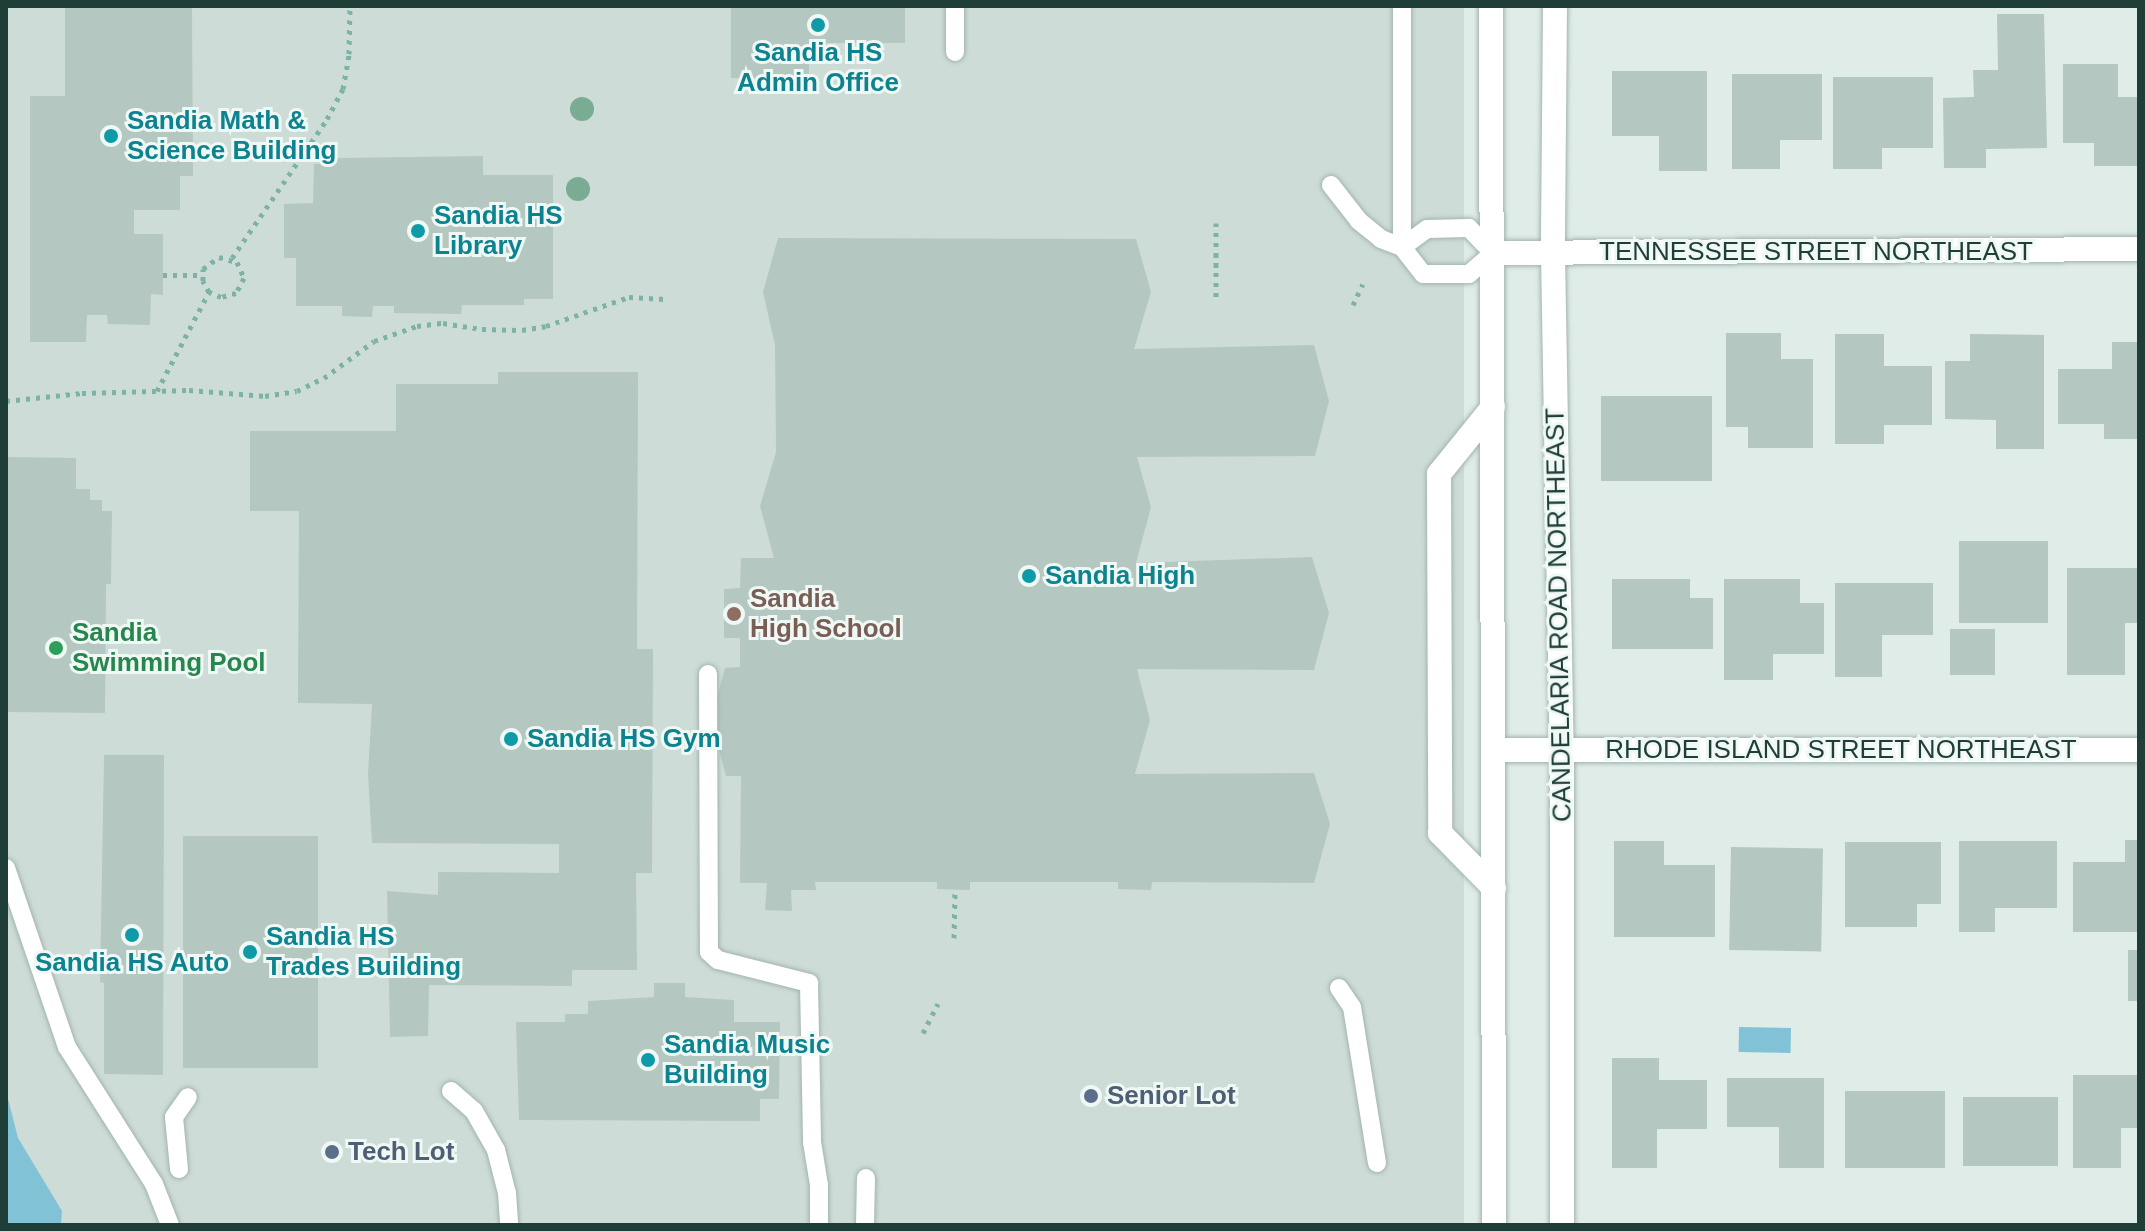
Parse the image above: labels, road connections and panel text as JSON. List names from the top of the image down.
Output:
{
  "streets": {
    "main road": ["TENNESSEE STREET NORTHEAST", "CANDELARIA ROAD NORTHEAST", "RHODE ISLAND STREET NORTHEAST"]
  },
  "crossings": [
    ["TENNESSEE STREET NORTHEAST", "CANDELARIA ROAD NORTHEAST"],
    ["CANDELARIA ROAD NORTHEAST", "RHODE ISLAND STREET NORTHEAST"]
  ],
  "places": [
    "Sandia HS Admin Office",
    "Sandia Math & Science Building",
    "Sandia HS Library",
    "Sandia High",
    "Sandia High School",
    "Sandia Swimming Pool",
    "Sandia HS Gym",
    "Sandia HS Auto",
    "Sandia HS Trades Building",
    "Sandia Music Building",
    "Senior Lot",
    "Tech Lot"
  ]
}
